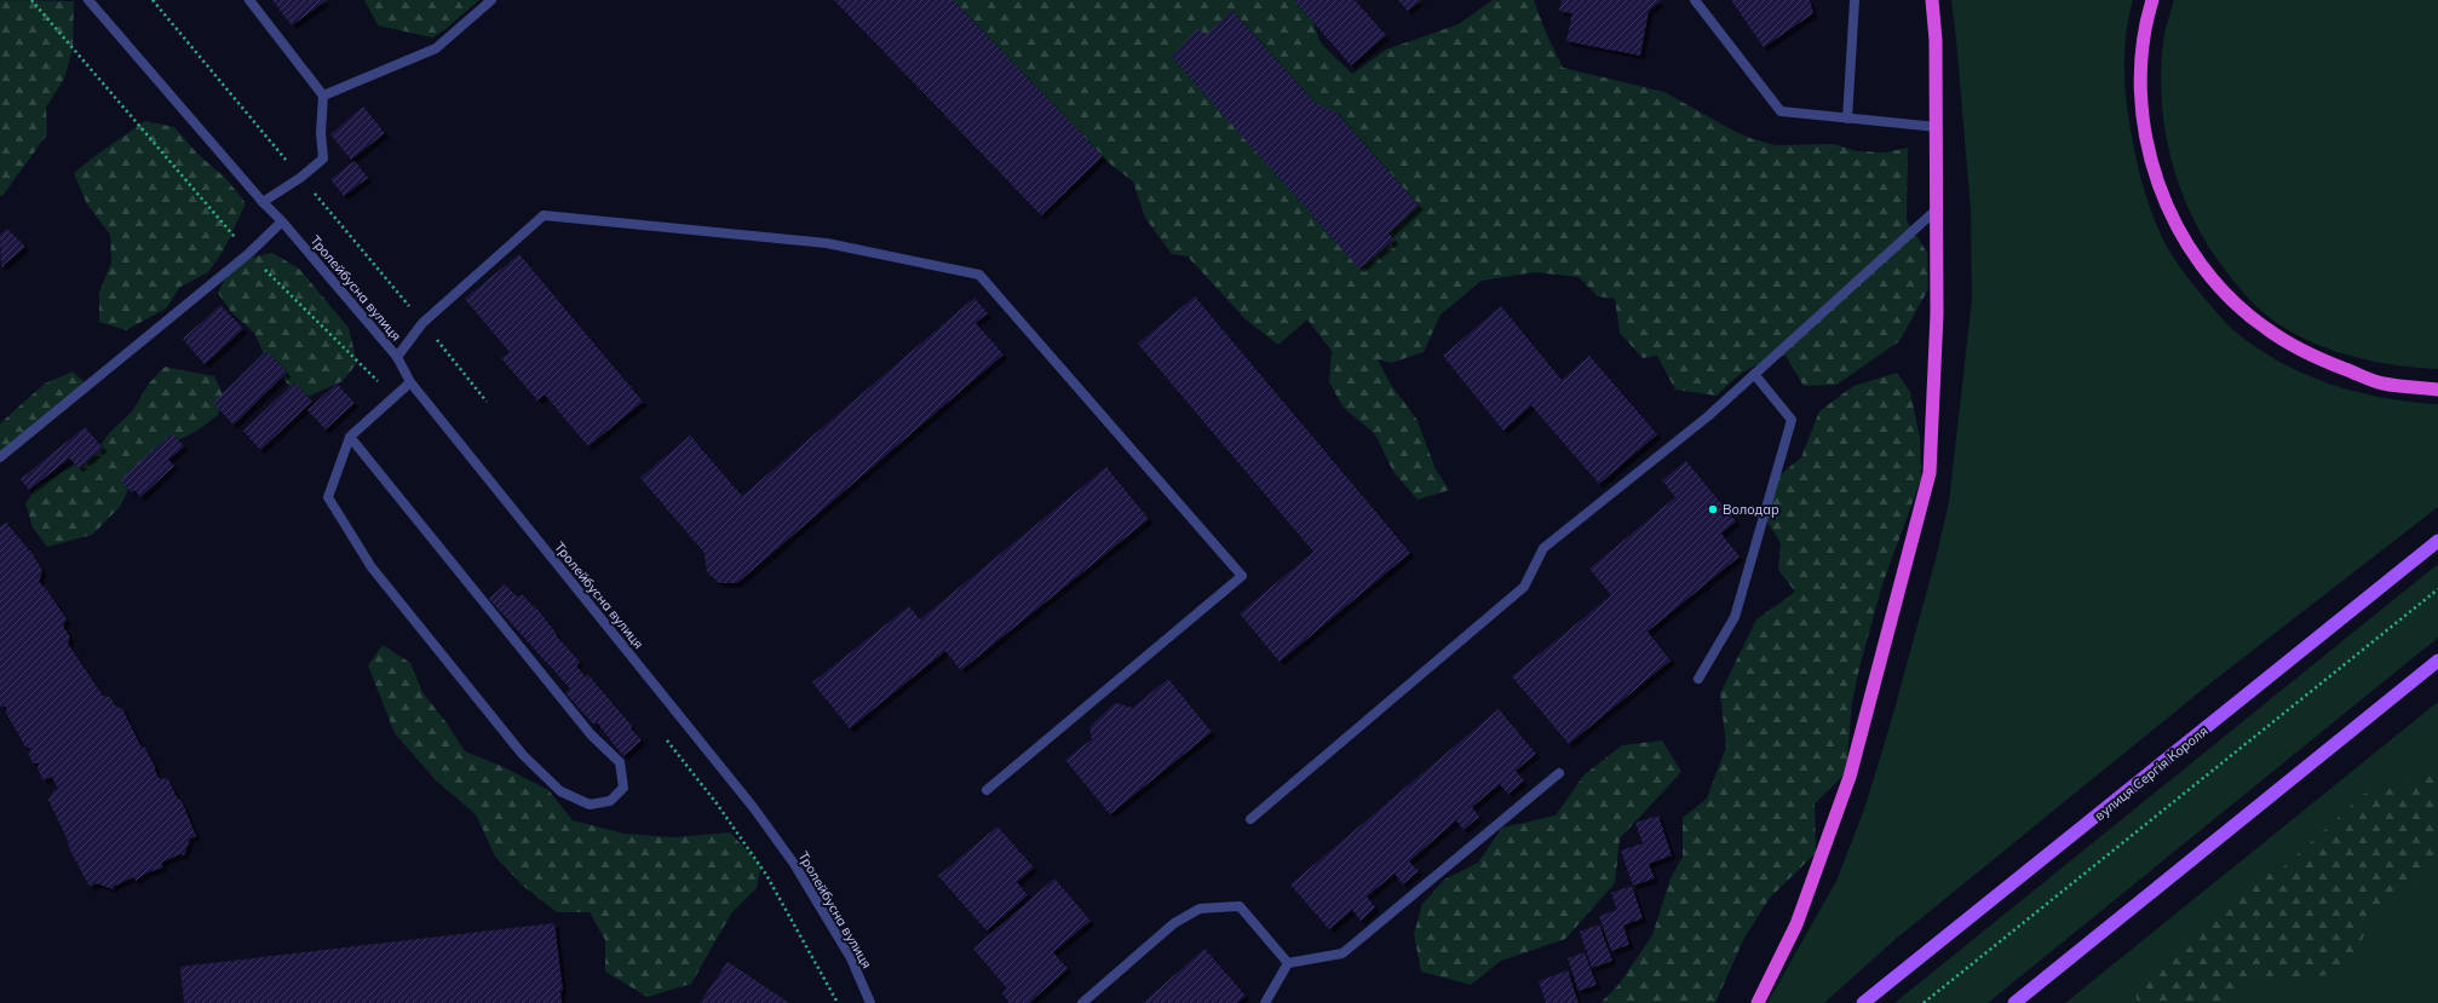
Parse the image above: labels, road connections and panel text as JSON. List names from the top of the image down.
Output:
{
  "streets": {
    "main road": ["вулиця Сергія Короля"],
    "street": ["Тролейбусна вулиця"]
  },
  "places": ["Володар"]
}
